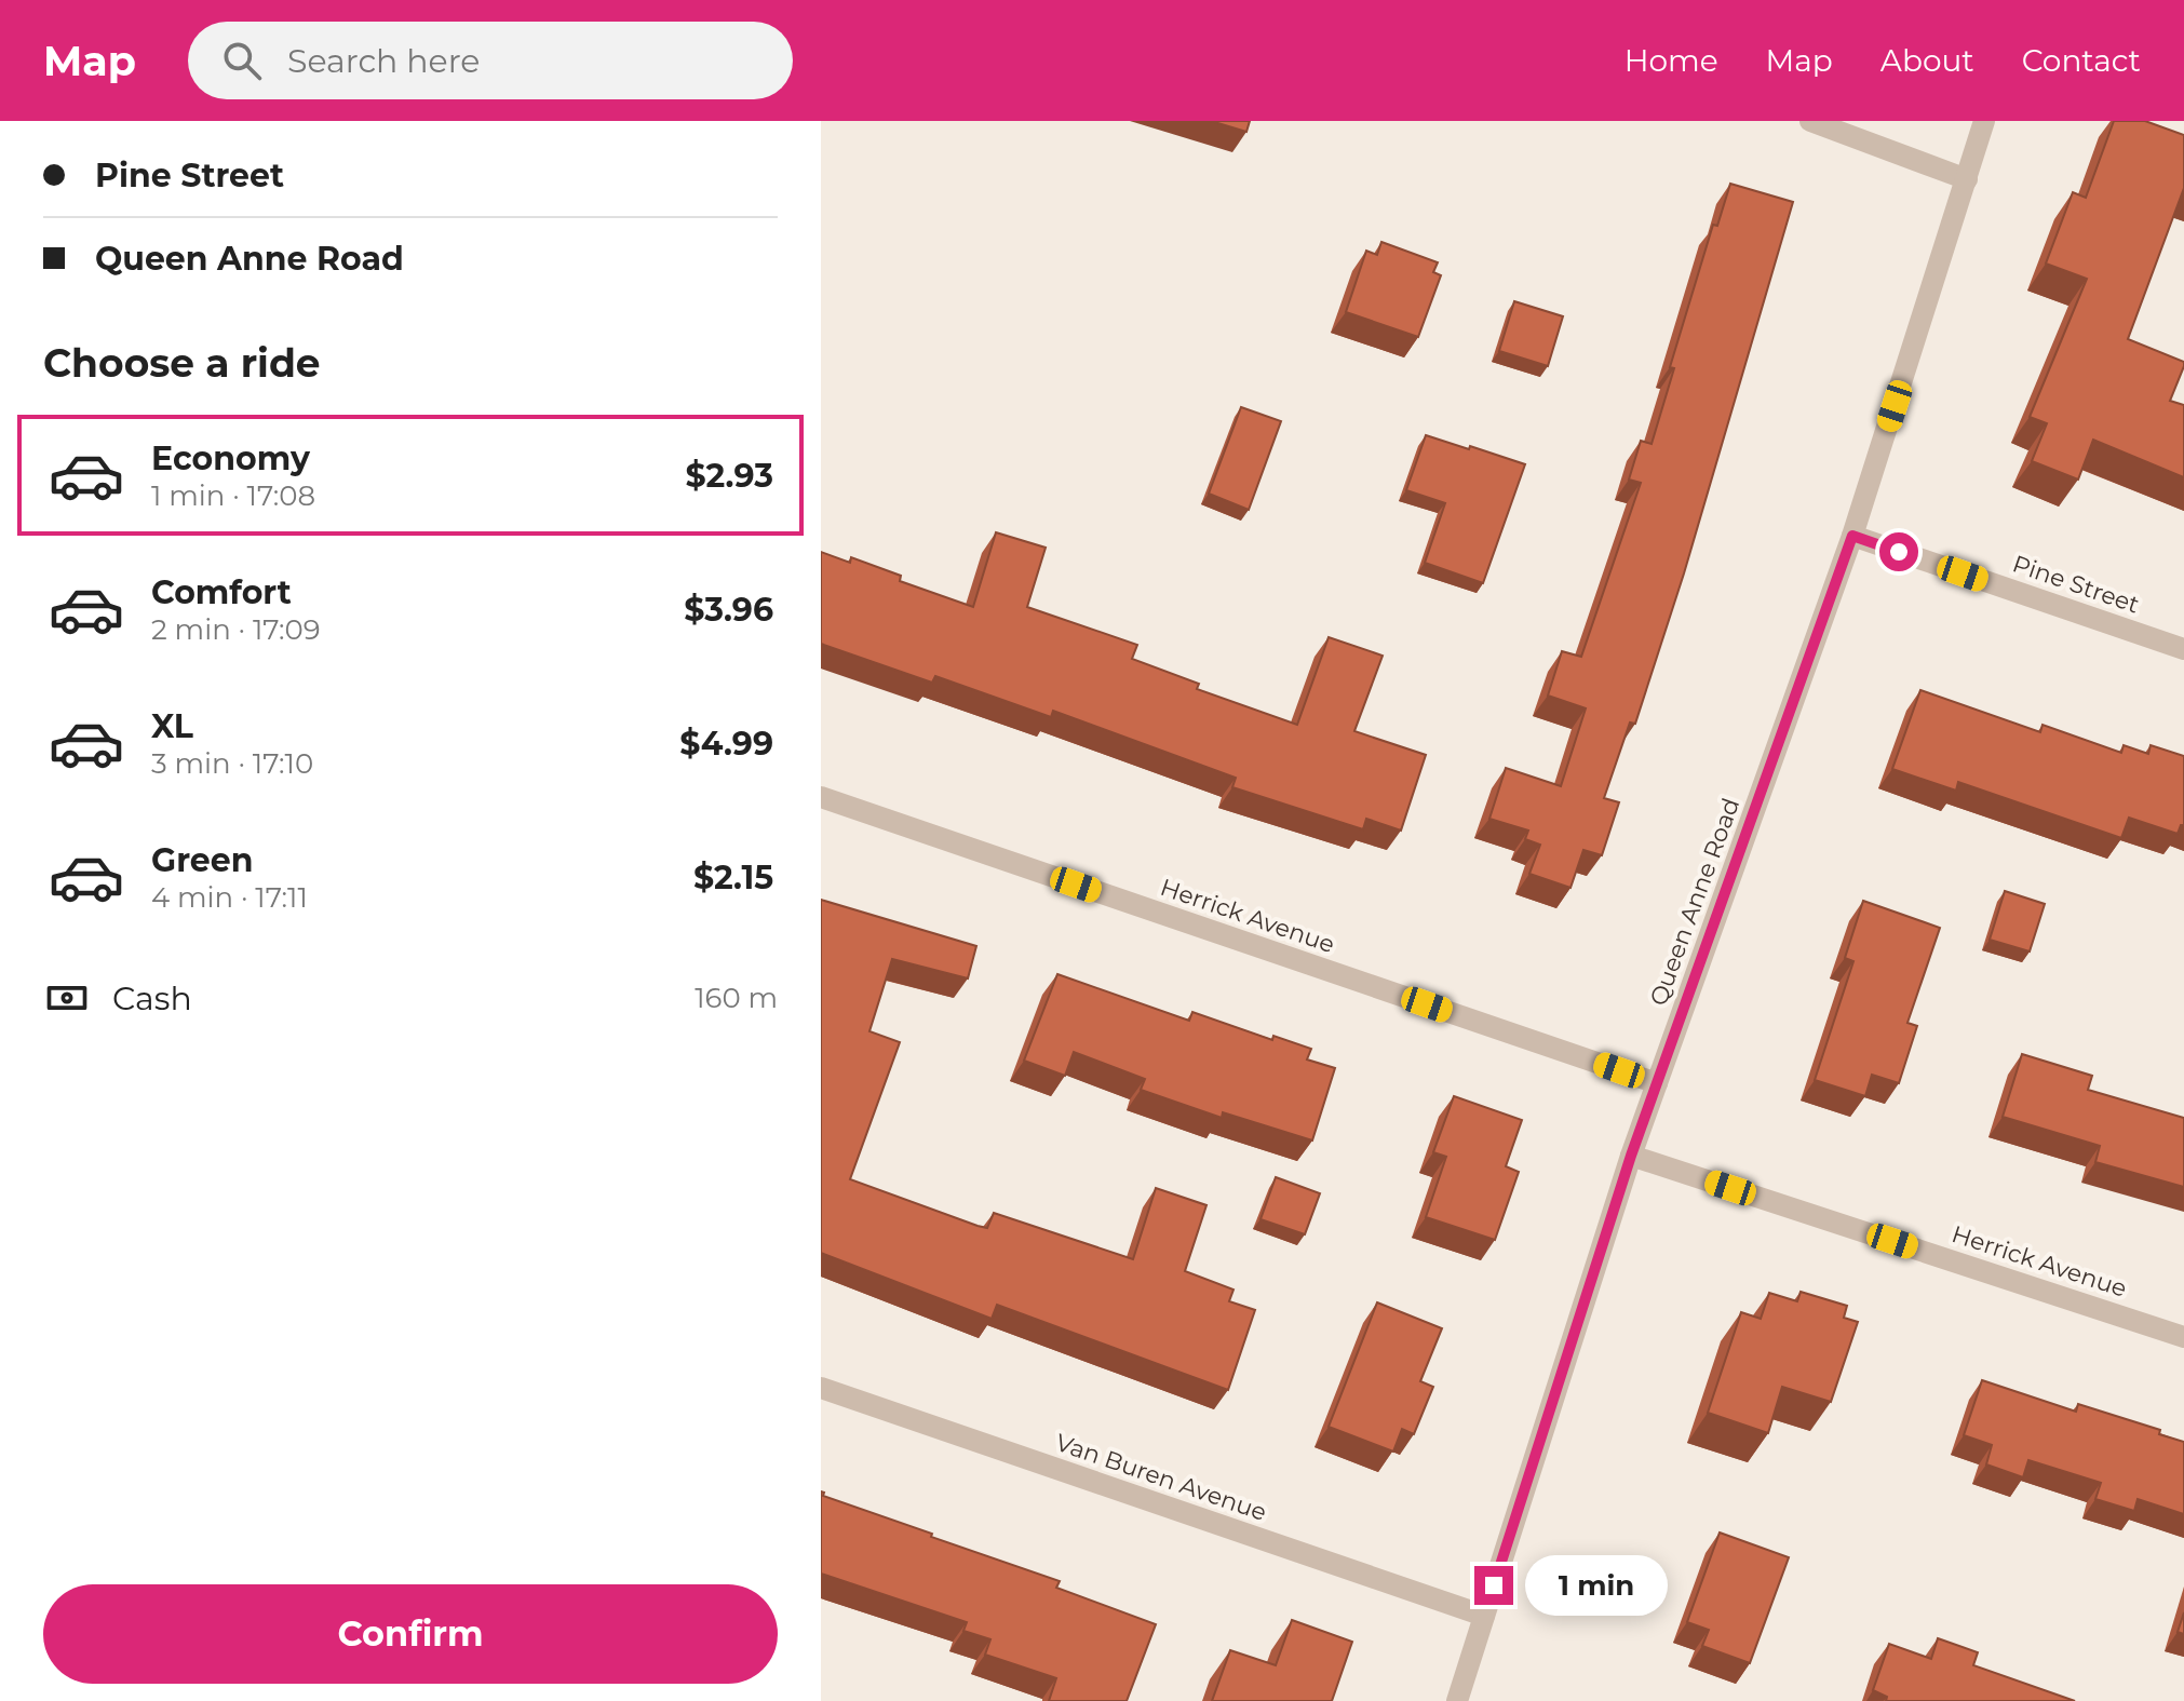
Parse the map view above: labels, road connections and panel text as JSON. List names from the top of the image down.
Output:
{
  "streets": {
    "street": [
      "Pine Street",
      "Queen Anne Road",
      "Herrick Avenue",
      "Van Buren Avenue"
    ]
  },
  "crossings": [
    ["Pine Street", "Queen Anne Road"],
    ["Queen Anne Road", "Herrick Avenue"],
    ["Queen Anne Road", "Van Buren Avenue"]
  ],
  "page": {
    "header": "Map",
    "search": "Search here",
    "nav": [
      "Home",
      "Map",
      "About",
      "Contact"
    ],
    "banner": ["Pine Street", "Queen Anne Road"],
    "heading": "Choose a ride",
    "list": [
      {
        "name": "Economy",
        "note": "1 min · 17:08",
        "value": "$2.93"
      },
      {
        "name": "Comfort",
        "note": "2 min · 17:09",
        "value": "$3.96"
      },
      {
        "name": "XL",
        "note": "3 min · 17:10",
        "value": "$4.99"
      },
      {
        "name": "Green",
        "note": "4 min · 17:11",
        "value": "$2.15"
      }
    ],
    "pay": ["Cash", "160 m"],
    "bubble": "1 min",
    "buttons": "Confirm"
  }
}
